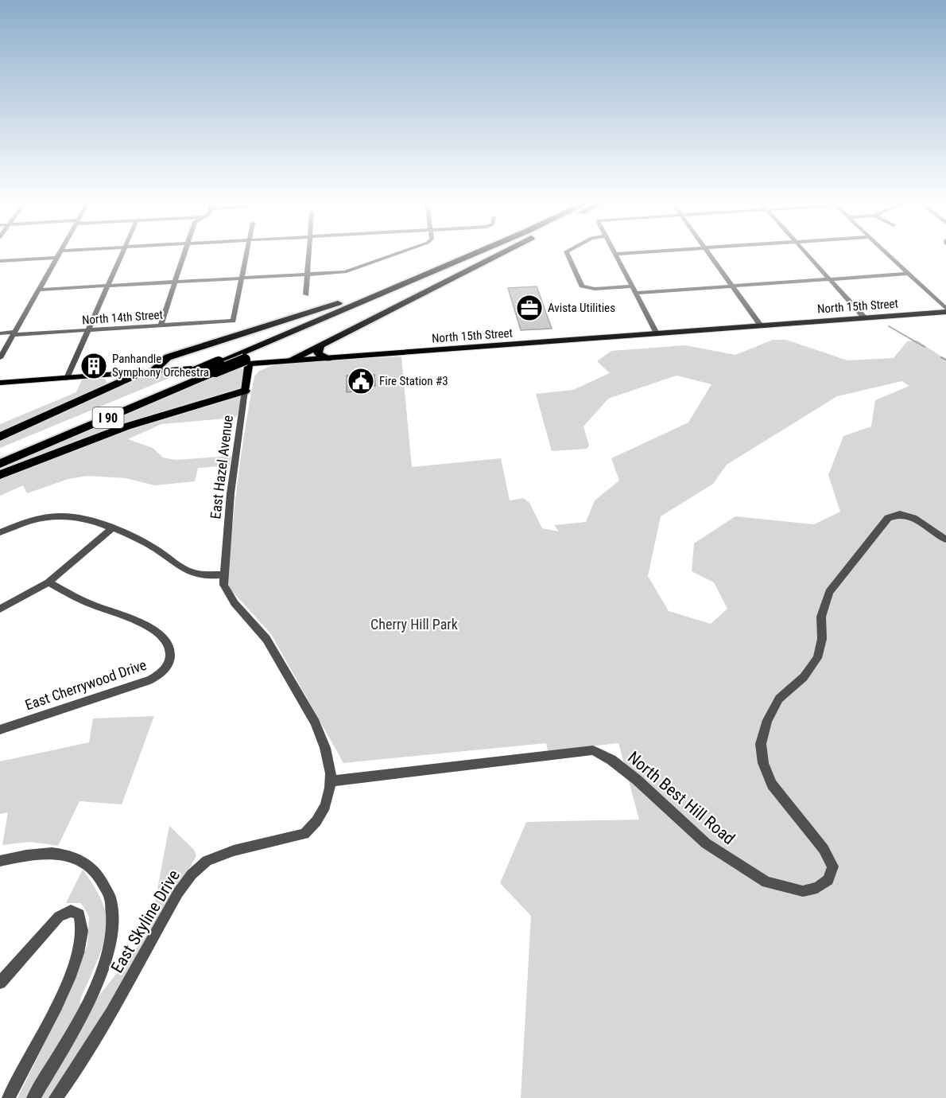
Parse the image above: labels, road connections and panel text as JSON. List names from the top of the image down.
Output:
{
  "streets": {
    "highway": ["I 90"],
    "main road": ["North 15th Street", "East Hazel Avenue"],
    "street": [
      "North 14th Street",
      "East Cherrywood Drive",
      "North Best Hill Road",
      "East Skyline Drive"
    ]
  },
  "crossings": [
    ["North 15th Street", "I 90"],
    ["North 15th Street", "East Hazel Avenue"],
    ["I 90", "East Hazel Avenue"],
    ["East Hazel Avenue", "East Skyline Drive"],
    ["North Best Hill Road", "East Skyline Drive"]
  ],
  "parks": ["Cherry Hill Park"],
  "places": {
    "office": ["Avista Utilities"],
    "building": ["Panhandle Symphony Orchestra"],
    "public building": ["Fire Station #3"]
  }
}
